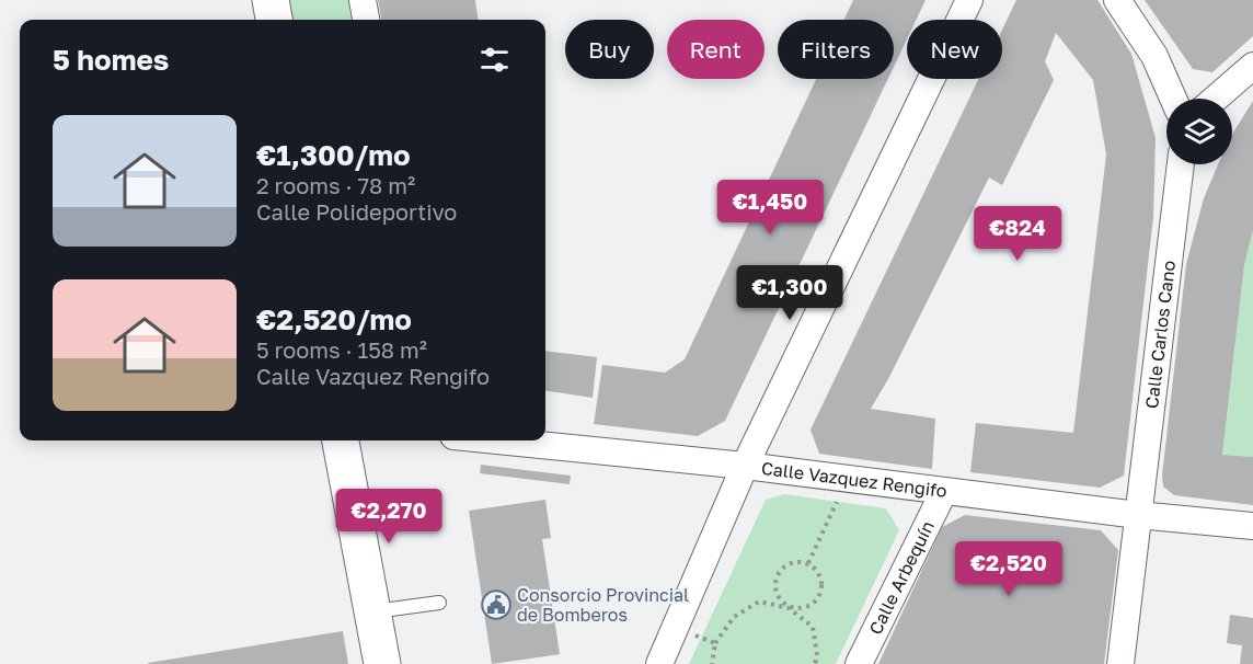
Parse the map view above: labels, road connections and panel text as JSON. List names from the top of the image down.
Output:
{
  "streets": {
    "street": ["Calle Carlos Cano", "Calle Vazquez Rengifo", "Calle Arbequín"]
  },
  "crossings": [
    ["Calle Carlos Cano", "Calle Vazquez Rengifo"],
    ["Calle Vazquez Rengifo", "Calle Arbequín"]
  ],
  "places": {
    "public building": ["Consorcio Provincial de Bomberos"]
  },
  "page": {
    "chip": [
      "Buy",
      "Rent",
      "Filters",
      "New"
    ],
    "heading": "5 homes",
    "list": [
      {
        "name": "€1,300/mo",
        "note": "2 rooms · 78 m² · Calle Polideportivo"
      },
      {
        "name": "€2,520/mo",
        "note": "5 rooms · 158 m² · Calle Vazquez Rengifo"
      }
    ],
    "price": [
      "€1,450",
      "€824",
      "€1,300",
      "€2,270",
      "€2,520"
    ]
  }
}
